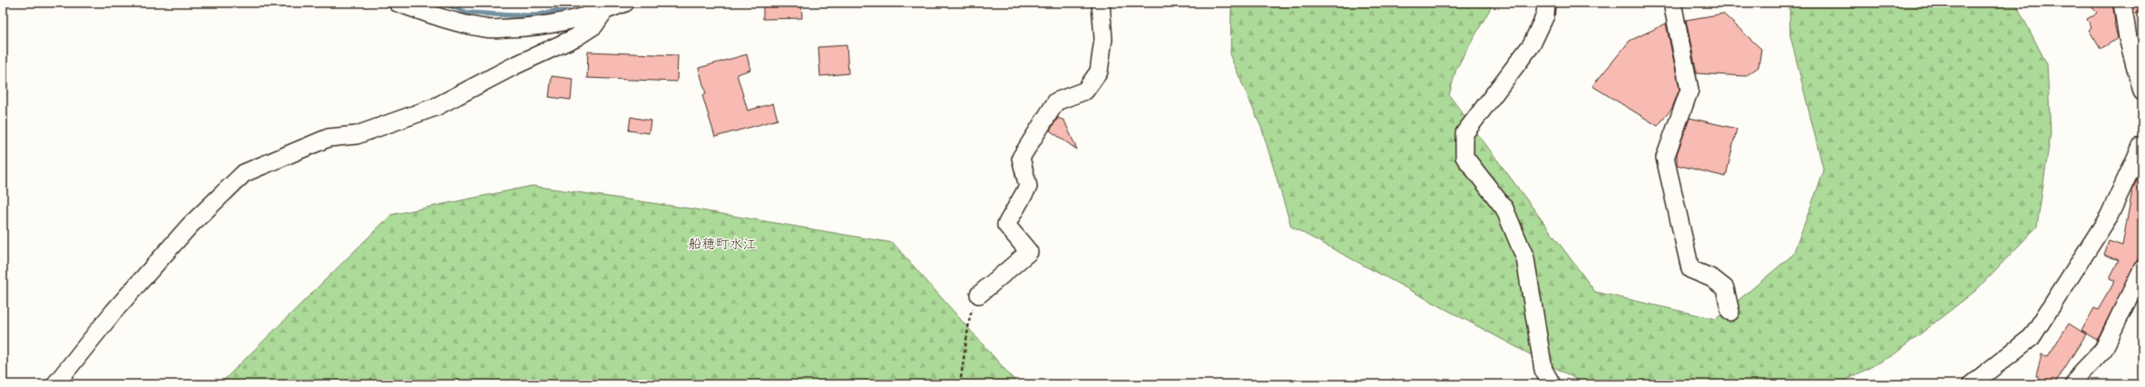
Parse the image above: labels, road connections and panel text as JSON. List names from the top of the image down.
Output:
{
  "districts": ["船穂町水江"]
}
